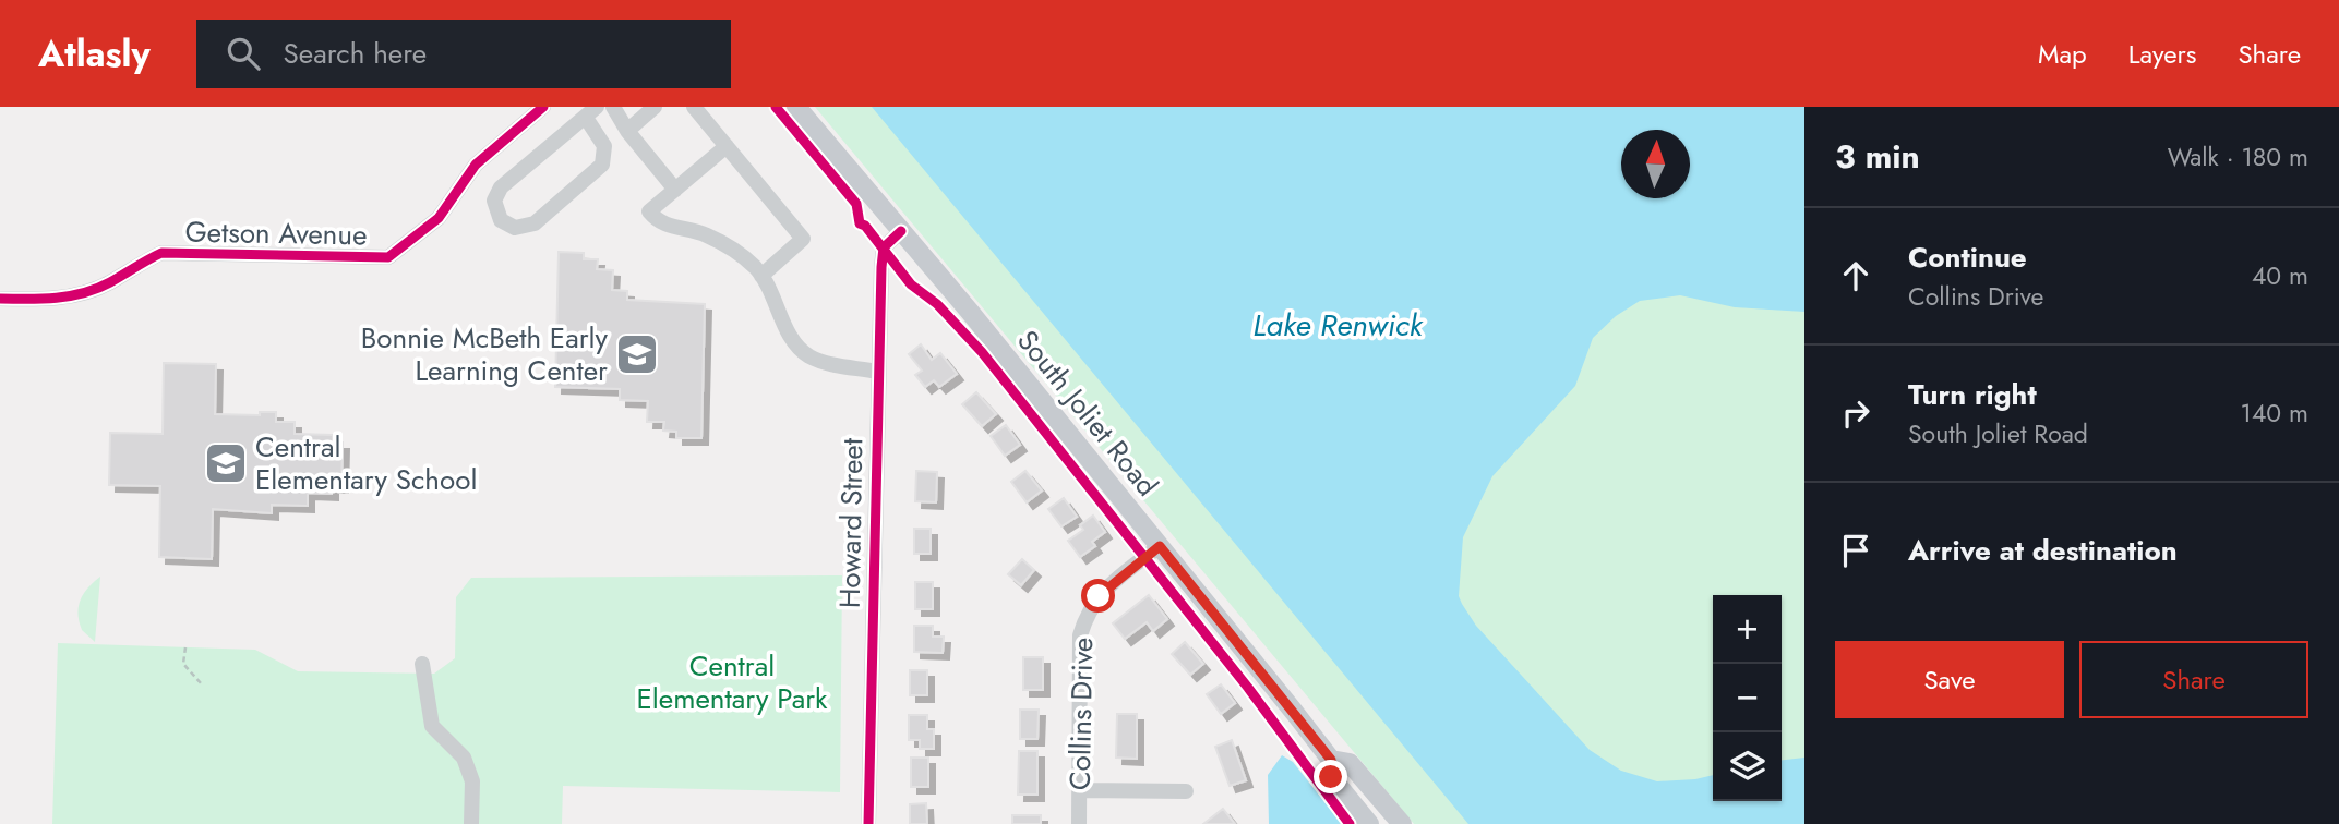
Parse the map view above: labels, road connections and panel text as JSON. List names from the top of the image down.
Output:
{
  "streets": {
    "main road": ["South Joliet Road"],
    "street": ["Getson Avenue", "Howard Street", "Collins Drive"]
  },
  "crossings": [
    ["South Joliet Road", "Howard Street"],
    ["South Joliet Road", "Collins Drive"]
  ],
  "water": ["Lake Renwick"],
  "parks": ["Central Elementary Park"],
  "places": {
    "school or university": ["Bonnie McBeth Early Learning Center", "Central Elementary School"]
  },
  "north": "top",
  "page": {
    "header": "Atlasly",
    "search": "Search here",
    "nav": ["Map", "Layers", "Share"],
    "heading": ["3 min", "Walk · 180 m"],
    "list": [
      ["Continue", "Collins Drive", "40 m"],
      ["Turn right", "South Joliet Road", "140 m"],
      "Arrive at destination"
    ],
    "map_buttons": ["+", "−"],
    "buttons": ["Save", "Share"]
  }
}
